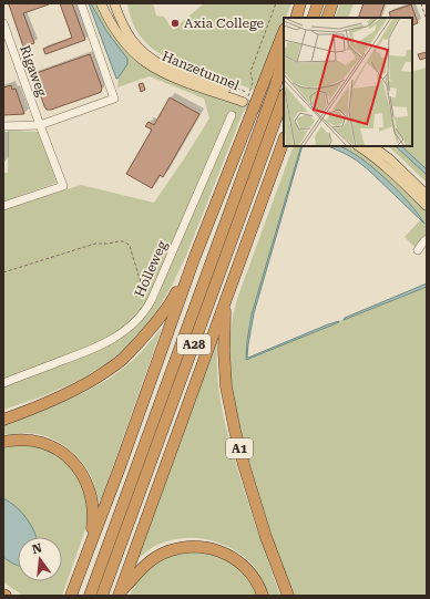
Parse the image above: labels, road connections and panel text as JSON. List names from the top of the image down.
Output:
{
  "streets": {
    "highway": ["A28", "A1"],
    "main road": ["Hanzetunnel"],
    "street": ["Rigaweg", "Holleweg"]
  },
  "crossings": [
    ["A28", "A1"]
  ],
  "places": ["Axia College"],
  "north": "top"
}
